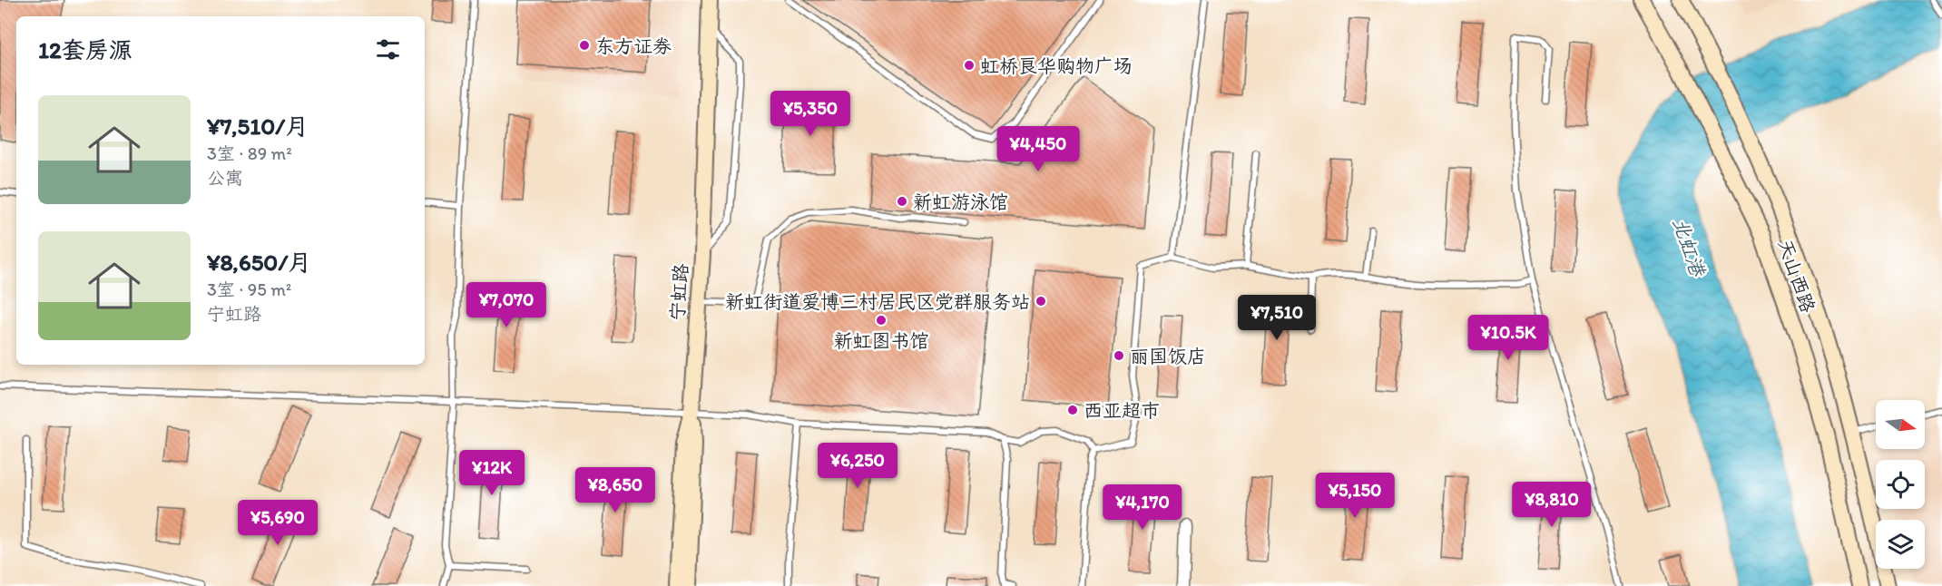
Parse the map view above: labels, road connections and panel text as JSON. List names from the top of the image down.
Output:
{
  "streets": {
    "main road": ["天山西路", "宁虹路"]
  },
  "water": ["北虹港"],
  "places": [
    "东方证券",
    "虹桥良华购物广场",
    "新虹游泳馆",
    "新虹街道爱博三村居民区党群服务站",
    "新虹图书馆",
    "丽国饭店",
    "西亚超市"
  ],
  "north": "right",
  "page": {
    "heading": "12套房源",
    "list": [
      {
        "name": "¥7,510/月",
        "note": "3室 · 89 m² · 公寓"
      },
      {
        "name": "¥8,650/月",
        "note": "3室 · 95 m² · 宁虹路"
      }
    ],
    "price": [
      "¥5,350",
      "¥4,450",
      "¥7,070",
      "¥7,510",
      "¥10.5K",
      "¥6,250",
      "¥12K",
      "¥8,650",
      "¥5,150",
      "¥8,810",
      "¥4,170",
      "¥5,690"
    ]
  }
}
